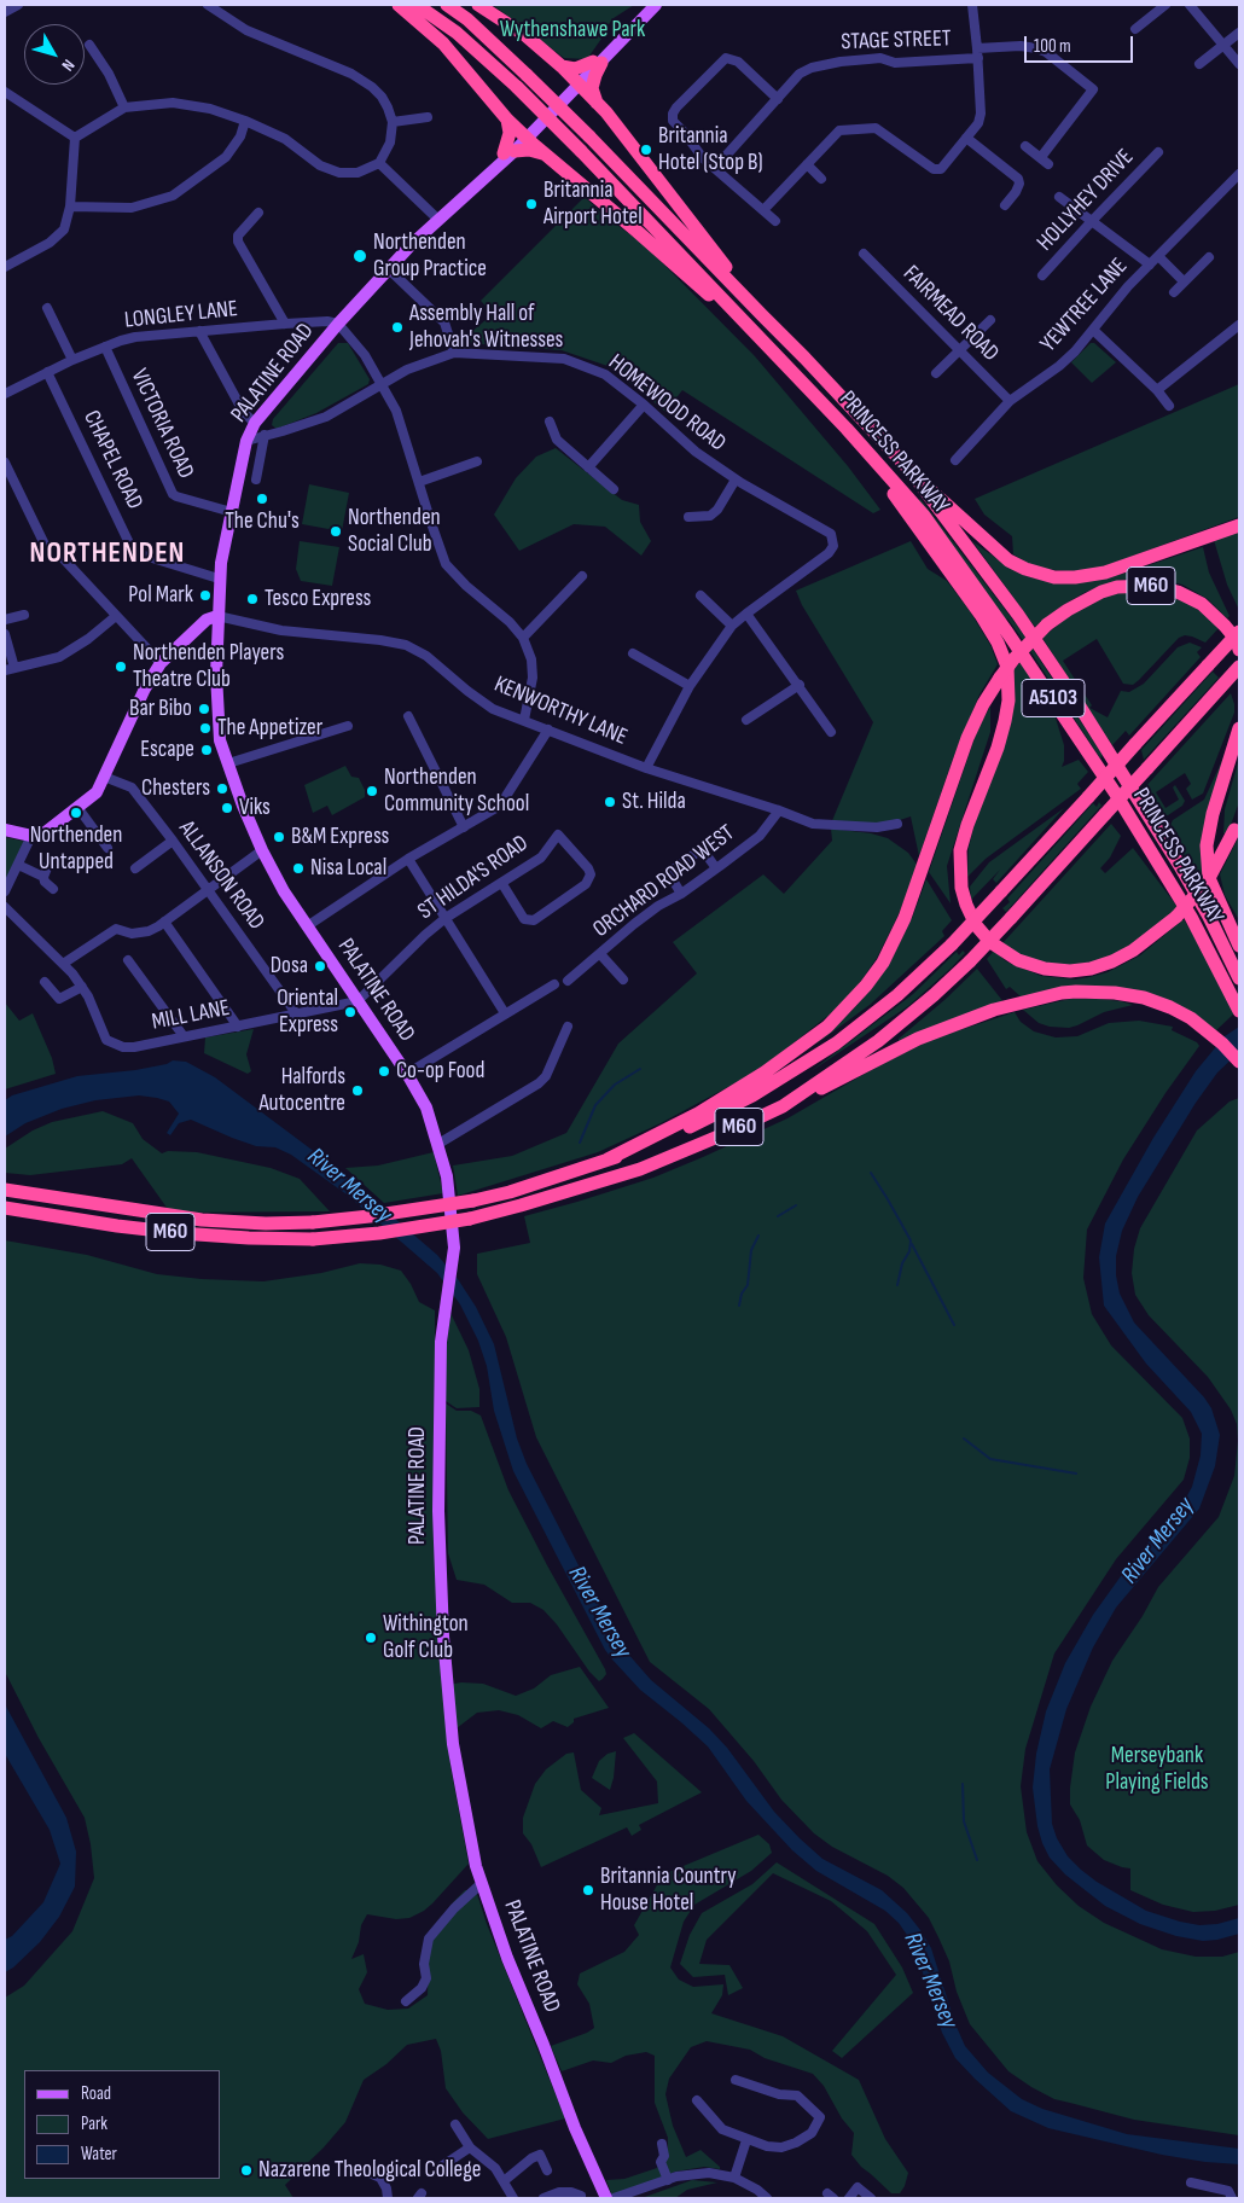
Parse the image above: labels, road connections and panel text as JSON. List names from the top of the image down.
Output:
{
  "streets": {
    "highway": ["PRINCESS PARKWAY", "M60", "A5103"],
    "main road": ["PALATINE ROAD"],
    "street": [
      "STAGE STREET",
      "HOLLYHEY DRIVE",
      "YEWTREE LANE",
      "FAIRMEAD ROAD",
      "LONGLEY LANE",
      "HOMEWOOD ROAD",
      "VICTORIA ROAD",
      "CHAPEL ROAD",
      "KENWORTHY LANE",
      "ALLANSON ROAD",
      "ST HILDA'S ROAD",
      "ORCHARD ROAD WEST",
      "MILL LANE"
    ]
  },
  "crossings": [
    ["YEWTREE LANE", "FAIRMEAD ROAD"],
    ["LONGLEY LANE", "PALATINE ROAD"],
    ["LONGLEY LANE", "VICTORIA ROAD"],
    ["LONGLEY LANE", "CHAPEL ROAD"],
    ["PALATINE ROAD", "HOMEWOOD ROAD"],
    ["PALATINE ROAD", "VICTORIA ROAD"],
    ["PALATINE ROAD", "CHAPEL ROAD"],
    ["PALATINE ROAD", "KENWORTHY LANE"],
    ["PALATINE ROAD", "ST HILDA'S ROAD"],
    ["PALATINE ROAD", "MILL LANE"],
    ["PRINCESS PARKWAY", "M60"],
    ["KENWORTHY LANE", "ORCHARD ROAD WEST"],
    ["ALLANSON ROAD", "MILL LANE"],
    ["ST HILDA'S ROAD", "MILL LANE"]
  ],
  "districts": ["NORTHENDEN"],
  "water": ["River Mersey"],
  "parks": ["Wythenshawe Park", "Merseybank Playing Fields"],
  "places": [
    "Britannia Hotel (Stop B)",
    "Britannia Airport Hotel",
    "Northenden Group Practice",
    "Assembly Hall of Jehovah's Witnesses",
    "The Chu's",
    "Northenden Social Club",
    "Pol Mark",
    "Tesco Express",
    "Northenden Players Theatre Club",
    "Bar Bibo",
    "The Appetizer",
    "Escape",
    "Chesters",
    "Northenden Community School",
    "St. Hilda",
    "Viks",
    "Northenden Untapped",
    "B&M Express",
    "Nisa Local",
    "Dosa",
    "Oriental Express",
    "Co-op Food",
    "Halfords Autocentre",
    "Withington Golf Club",
    "Britannia Country House Hotel",
    "Nazarene Theological College"
  ],
  "legend": ["Road", "Park", "Water"],
  "scale_bar": "100 m",
  "north": "bottom right"
}
